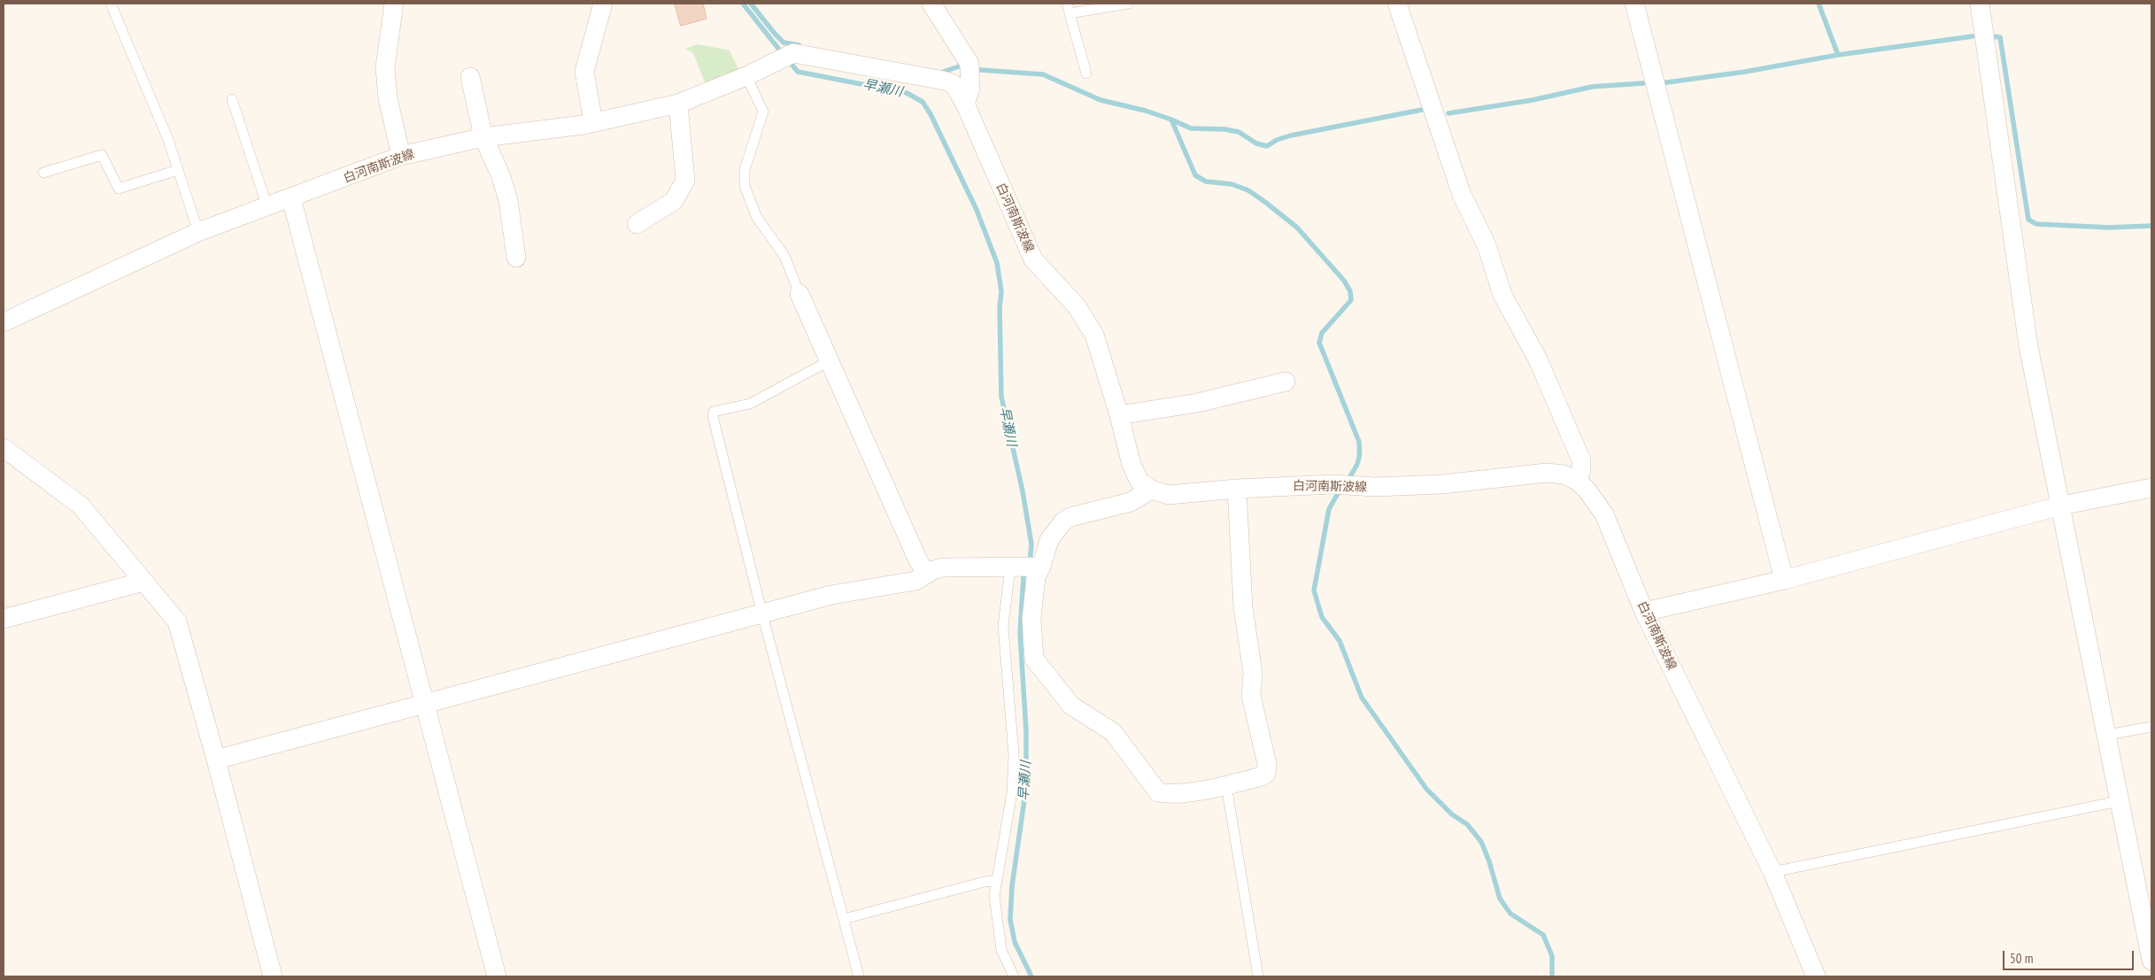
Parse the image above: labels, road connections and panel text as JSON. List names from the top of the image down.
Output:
{
  "streets": {
    "street": ["白河南斯波線"]
  },
  "water": ["早瀬川"],
  "scale_bar": "50 m"
}
